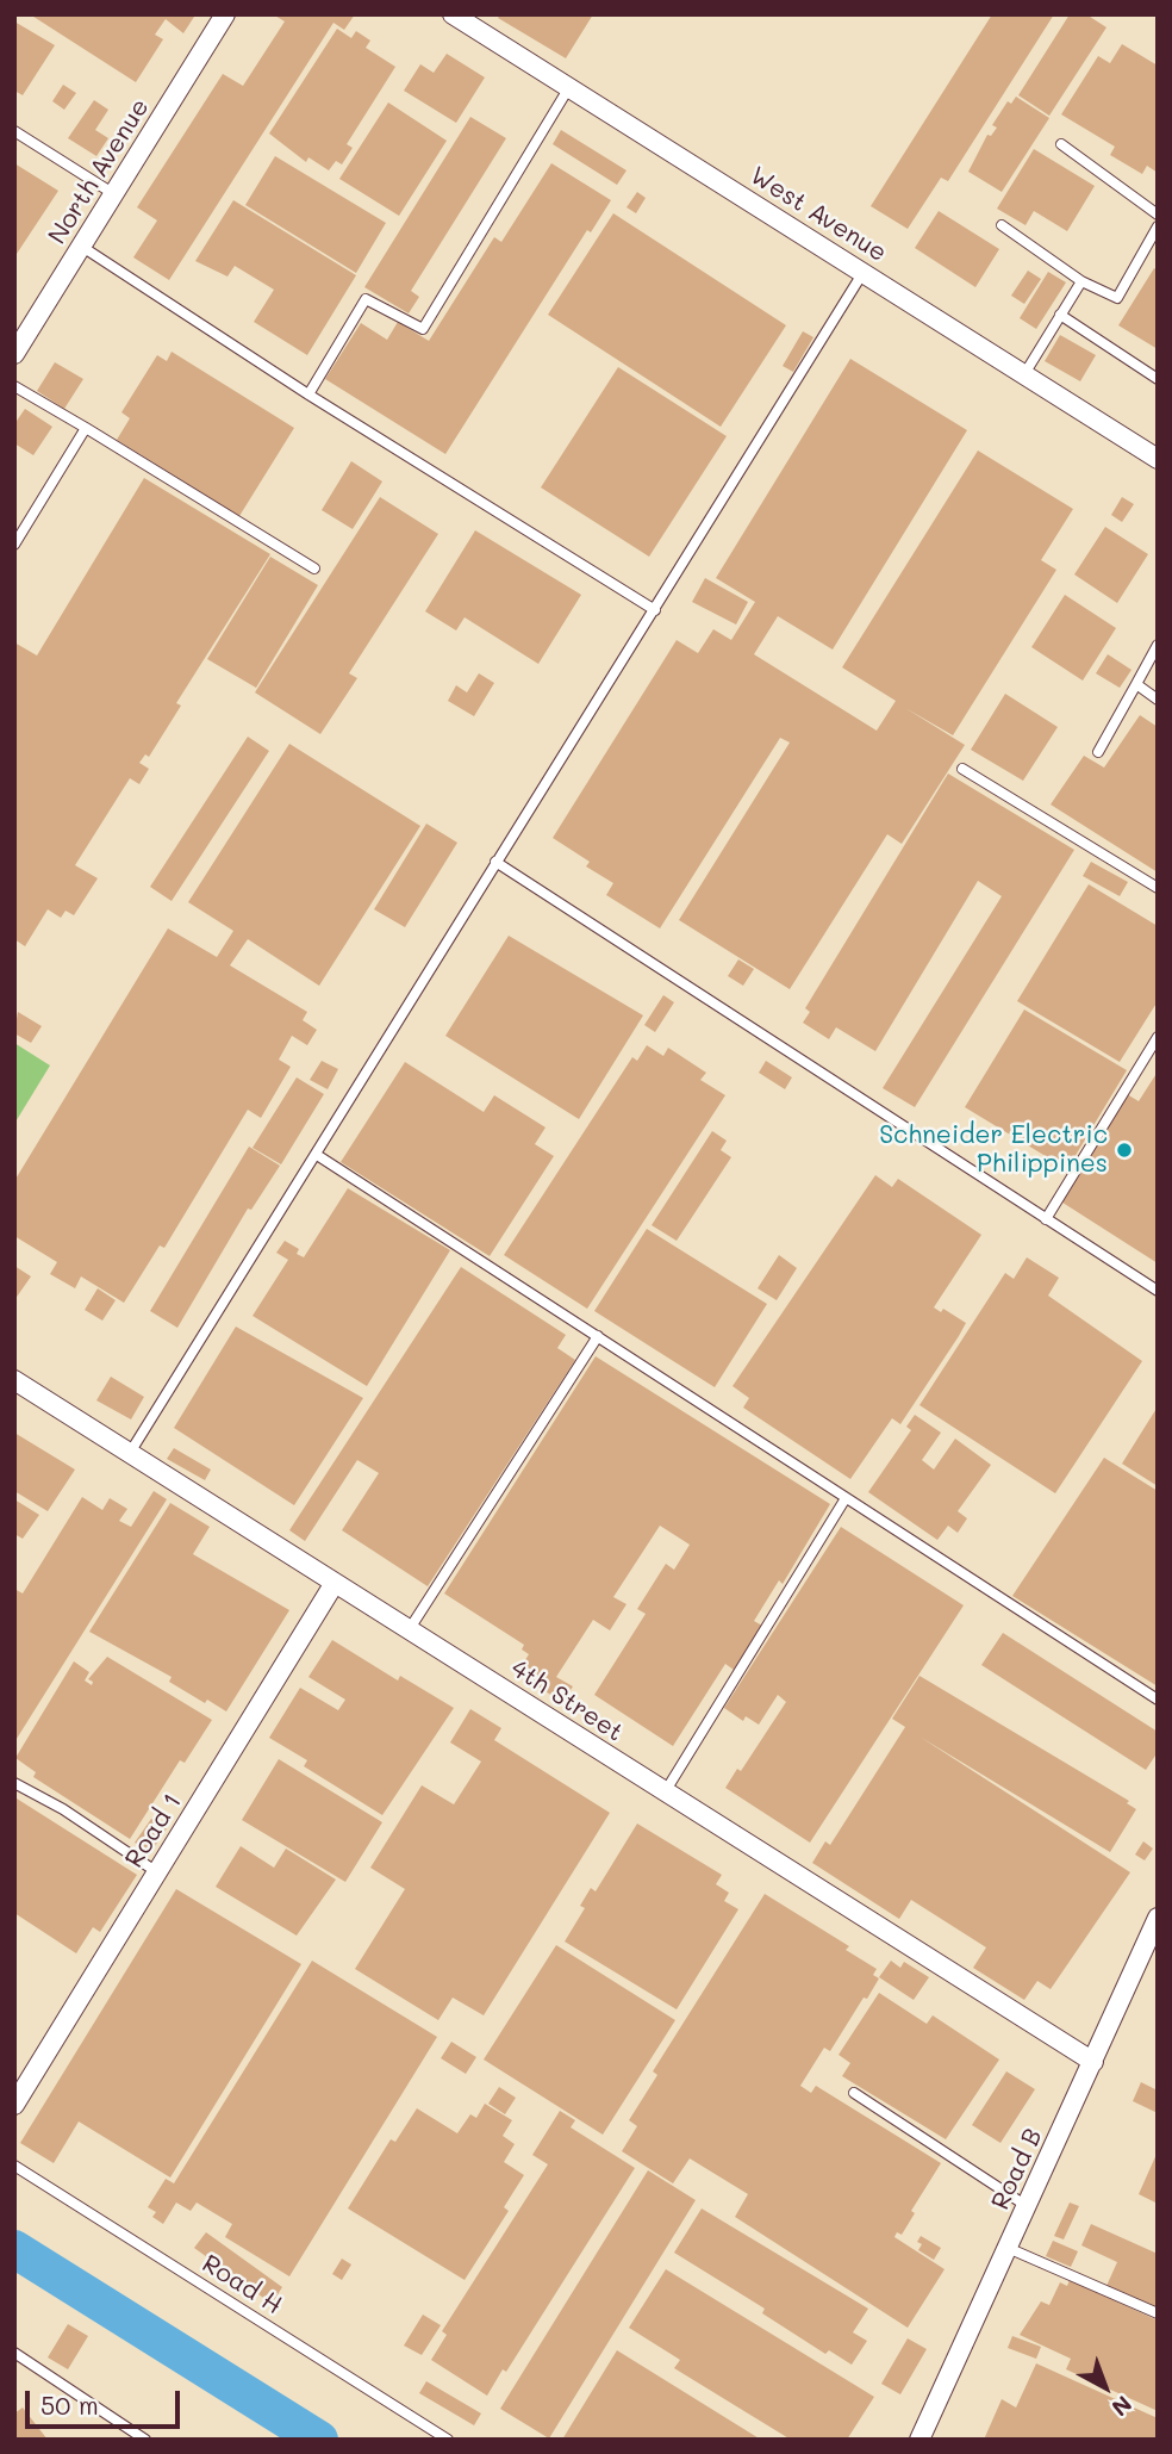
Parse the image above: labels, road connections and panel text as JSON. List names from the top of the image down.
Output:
{
  "streets": {
    "street": [
      "North Avenue",
      "West Avenue",
      "4th Street",
      "Road 1",
      "Road B"
    ],
    "lane": ["Road H"]
  },
  "crossings": [
    ["4th Street", "Road 1"],
    ["4th Street", "Road B"]
  ],
  "places": ["Schneider Electric Philippines"],
  "scale_bar": "50 m",
  "north": "bottom right"
}
